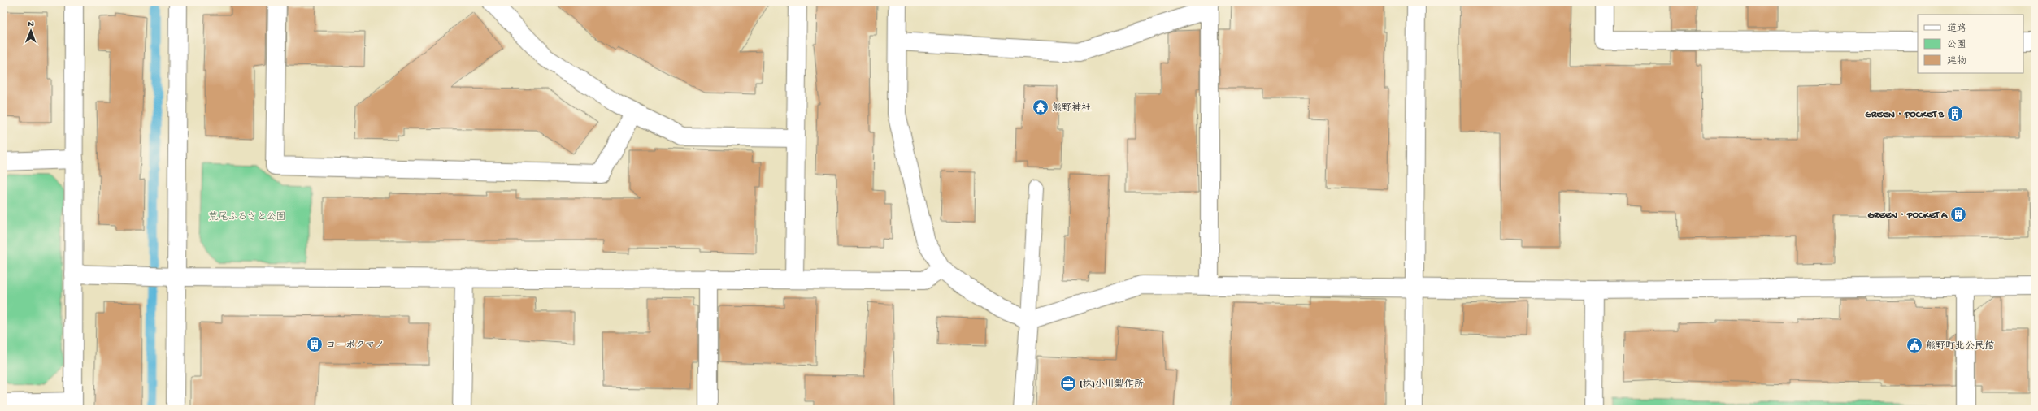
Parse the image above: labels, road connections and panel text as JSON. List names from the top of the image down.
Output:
{
  "parks": ["荒尾ふるさと公園"],
  "places": {
    "temple": ["熊野神社"],
    "building": ["GREEN・POCKET B", "GREEN・POCKET A", "コーポクマノ"],
    "public building": ["熊野町北公民館"],
    "office": ["(株)小川製作所"]
  },
  "legend": ["道路", "公園", "建物"],
  "north": "top"
}
